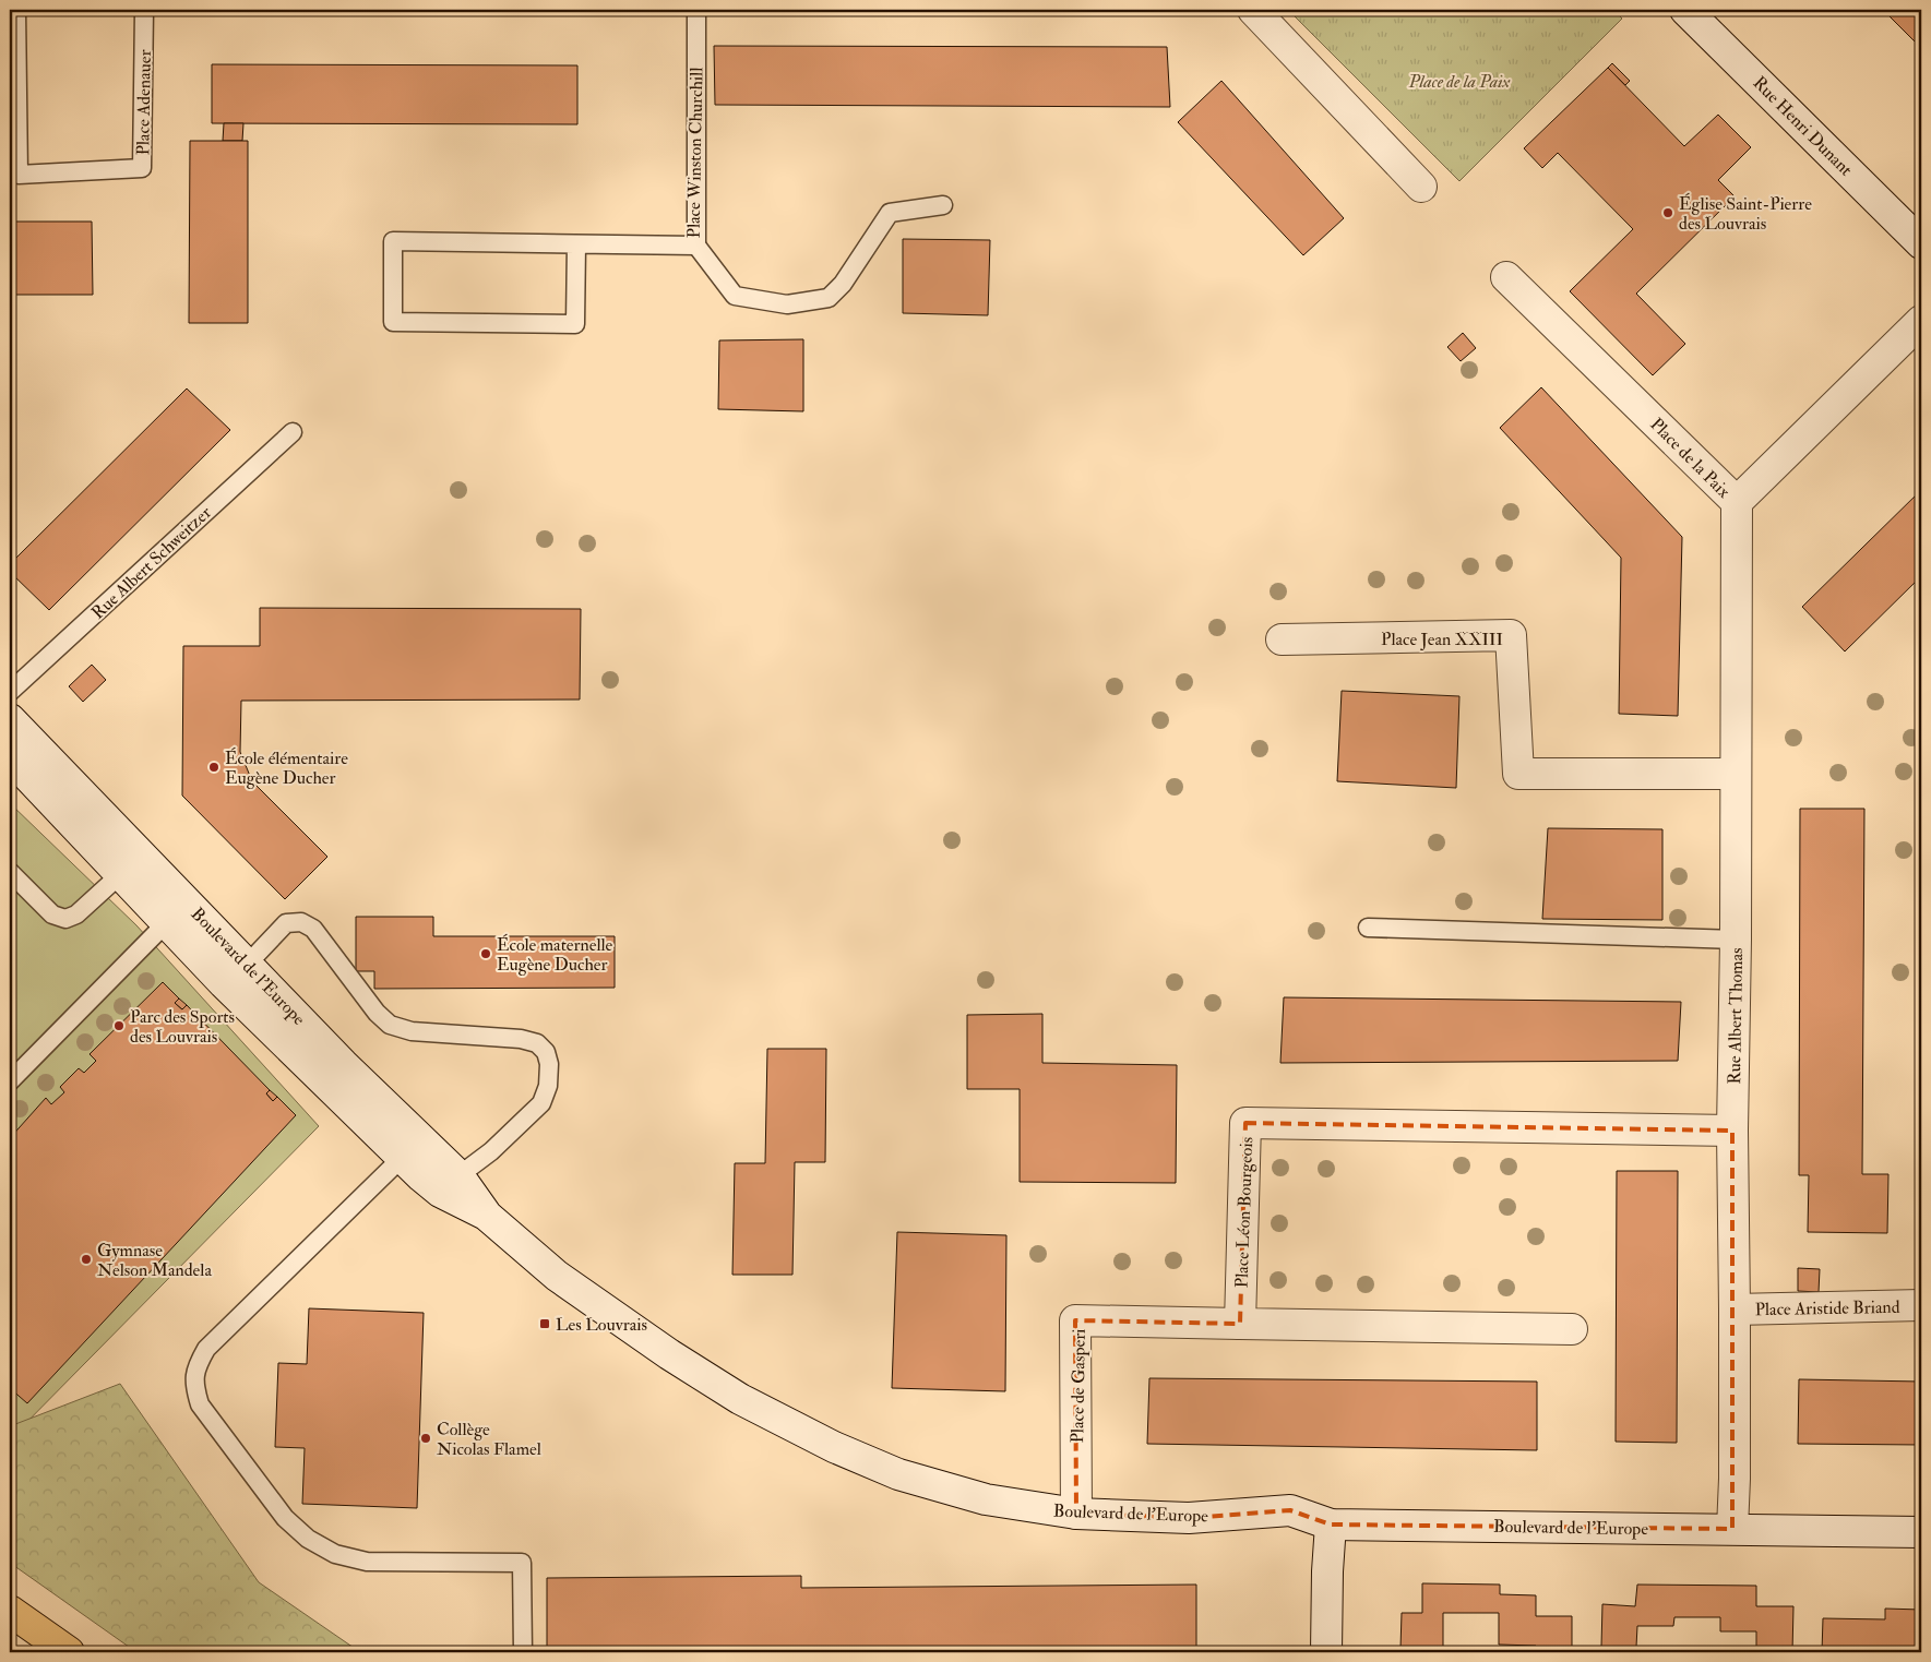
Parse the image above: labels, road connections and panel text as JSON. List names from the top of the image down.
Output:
{
  "streets": {
    "street": [
      "Rue Henri Dunant",
      "Place de la Paix",
      "Place Jean XXIII",
      "Boulevard de l'Europe",
      "Rue Albert Thomas",
      "Place Léon Bourgeois",
      "Place Aristide Briand",
      "Place de Gasperi"
    ],
    "lane": ["Place Adenauer", "Place Winston Churchill", "Rue Albert Schweitzer"]
  },
  "crossings": [
    ["Place de la Paix", "Rue Albert Thomas"],
    ["Place Jean XXIII", "Rue Albert Thomas"],
    ["Boulevard de l'Europe", "Rue Albert Thomas"],
    ["Boulevard de l'Europe", "Place de Gasperi"],
    ["Rue Albert Thomas", "Place Léon Bourgeois"],
    ["Rue Albert Thomas", "Place Aristide Briand"],
    ["Place Léon Bourgeois", "Place de Gasperi"]
  ],
  "parks": ["Place de la Paix"],
  "places": {
    "other": [
      "Église Saint-Pierre des Louvrais",
      "École élémentaire Eugène Ducher",
      "École maternelle Eugène Ducher",
      "Parc des Sports des Louvrais",
      "Gymnase Nelson Mandela",
      "Collège Nicolas Flamel"
    ],
    "transit": ["Les Louvrais"]
  }
}
